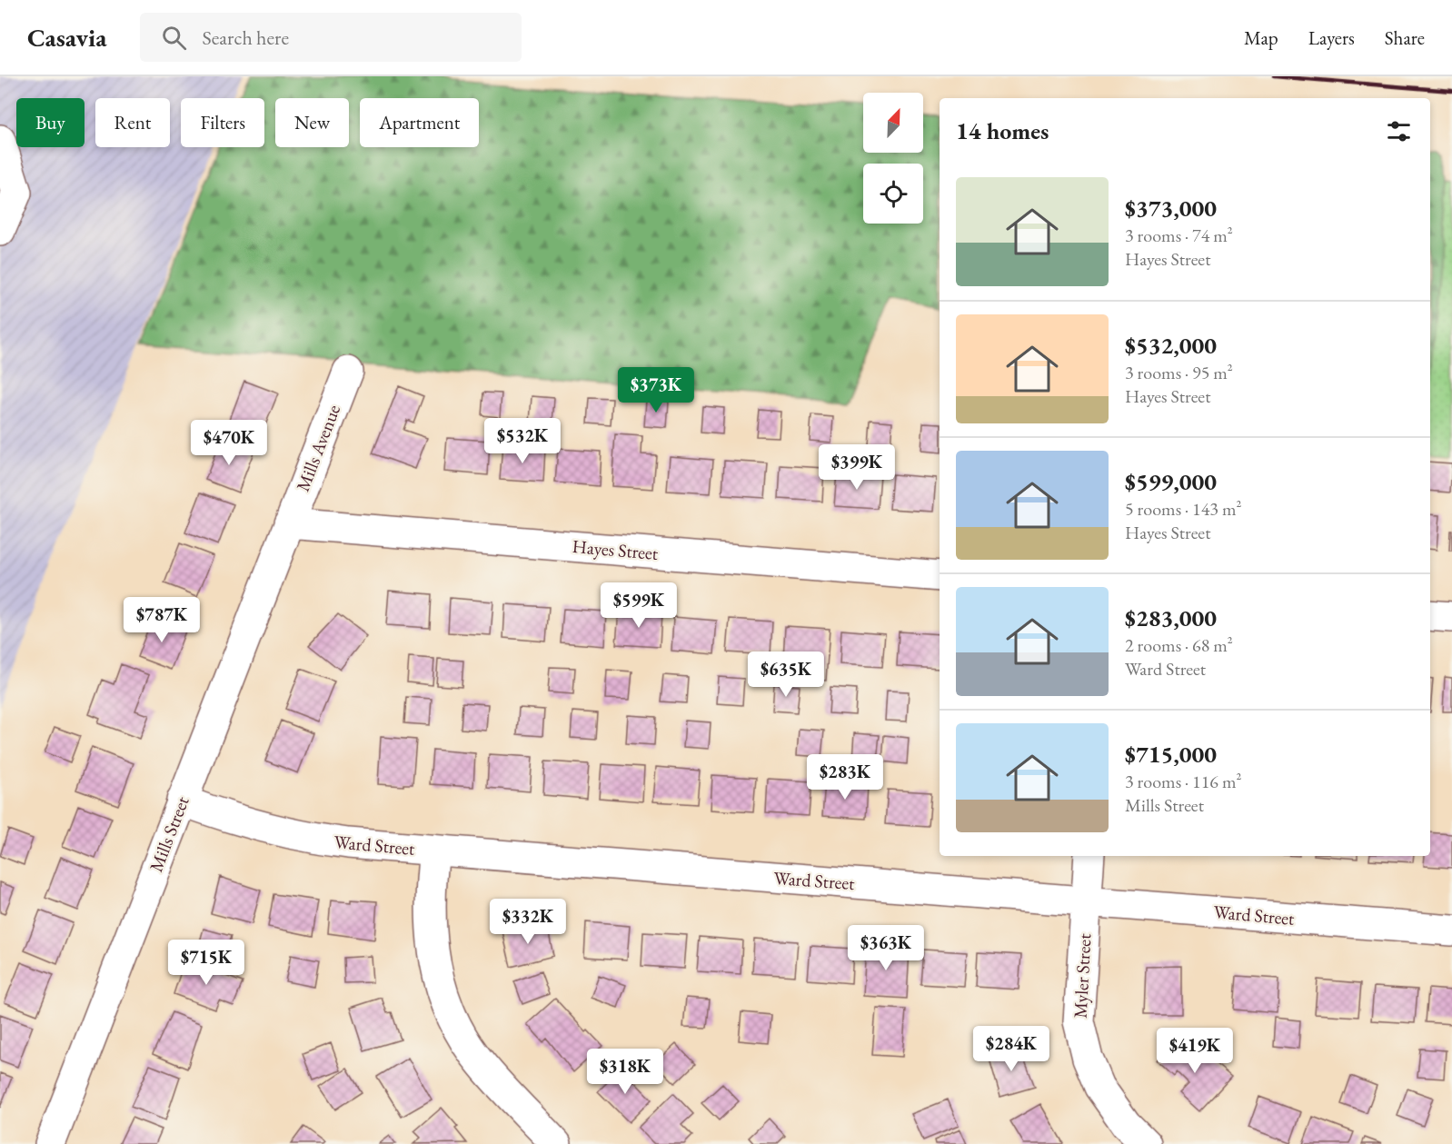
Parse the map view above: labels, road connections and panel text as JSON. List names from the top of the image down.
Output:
{
  "streets": {
    "street": [
      "Mills Avenue",
      "Hayes Street",
      "Mills Street",
      "Ward Street",
      "Myler Street"
    ]
  },
  "crossings": [
    ["Mills Avenue", "Hayes Street"],
    ["Mills Avenue", "Mills Street"],
    ["Hayes Street", "Mills Street"],
    ["Mills Street", "Ward Street"],
    ["Ward Street", "Myler Street"]
  ],
  "north": "top right",
  "page": {
    "header": "Casavia",
    "search": "Search here",
    "nav": ["Map", "Layers", "Share"],
    "chip": [
      "Buy",
      "Rent",
      "Filters",
      "New",
      "Apartment"
    ],
    "heading": "14 homes",
    "list": [
      {
        "name": "$373,000",
        "note": "3 rooms · 74 m² · Hayes Street"
      },
      {
        "name": "$532,000",
        "note": "3 rooms · 95 m² · Hayes Street"
      },
      {
        "name": "$599,000",
        "note": "5 rooms · 143 m² · Hayes Street"
      },
      {
        "name": "$283,000",
        "note": "2 rooms · 68 m² · Ward Street"
      },
      {
        "name": "$715,000",
        "note": "3 rooms · 116 m² · Mills Street"
      }
    ],
    "price": [
      "$373K",
      "$532K",
      "$470K",
      "$399K",
      "$599K",
      "$787K",
      "$635K",
      "$283K",
      "$332K",
      "$363K",
      "$715K",
      "$284K",
      "$419K",
      "$318K"
    ]
  }
}
